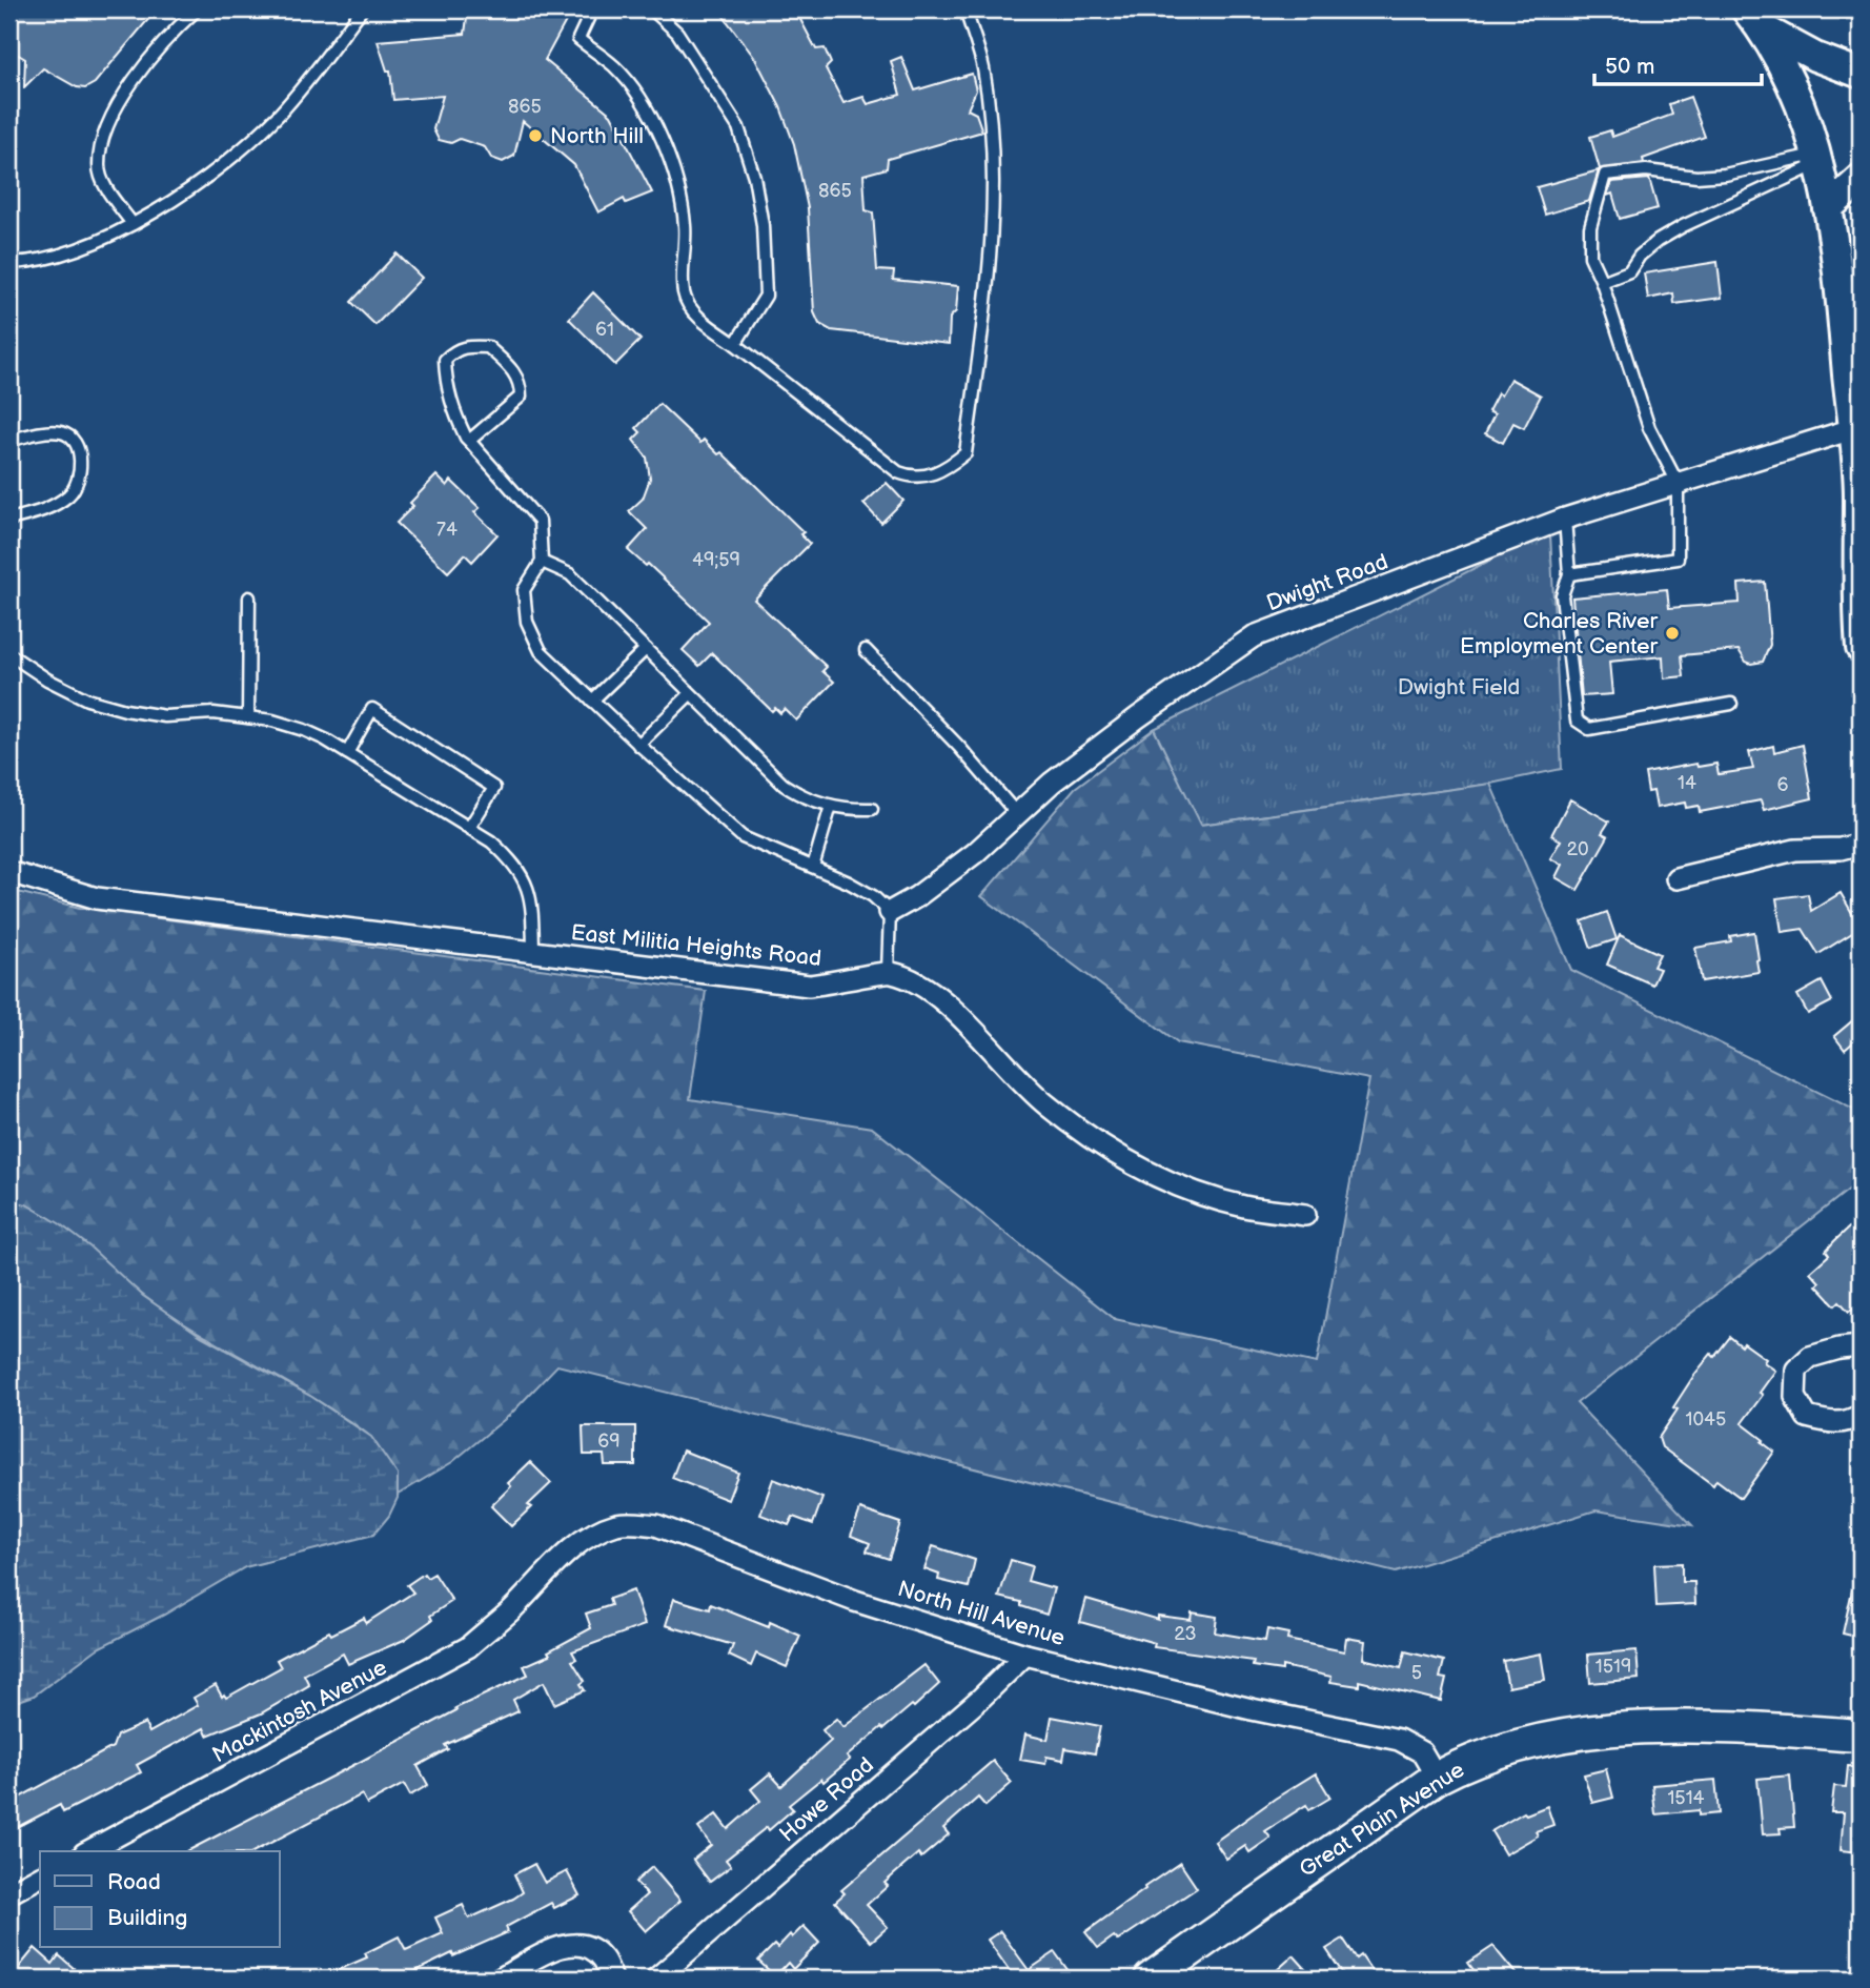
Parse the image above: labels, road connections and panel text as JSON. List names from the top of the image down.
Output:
{
  "streets": {
    "main road": ["Great Plain Avenue"],
    "street": [
      "Dwight Road",
      "East Militia Heights Road",
      "North Hill Avenue",
      "Mackintosh Avenue",
      "Howe Road"
    ]
  },
  "crossings": [
    ["North Hill Avenue", "Mackintosh Avenue"],
    ["North Hill Avenue", "Howe Road"],
    ["North Hill Avenue", "Great Plain Avenue"]
  ],
  "parks": ["Dwight Field"],
  "places": ["North Hill", "Charles River Employment Center"],
  "house_numbers": [
    "865",
    "865",
    "61",
    "74",
    "49;59",
    "14",
    "6",
    "20",
    "1045",
    "69",
    "23",
    "1519",
    "5",
    "1514"
  ],
  "legend": ["Road", "Building"],
  "scale_bar": "50 m"
}
